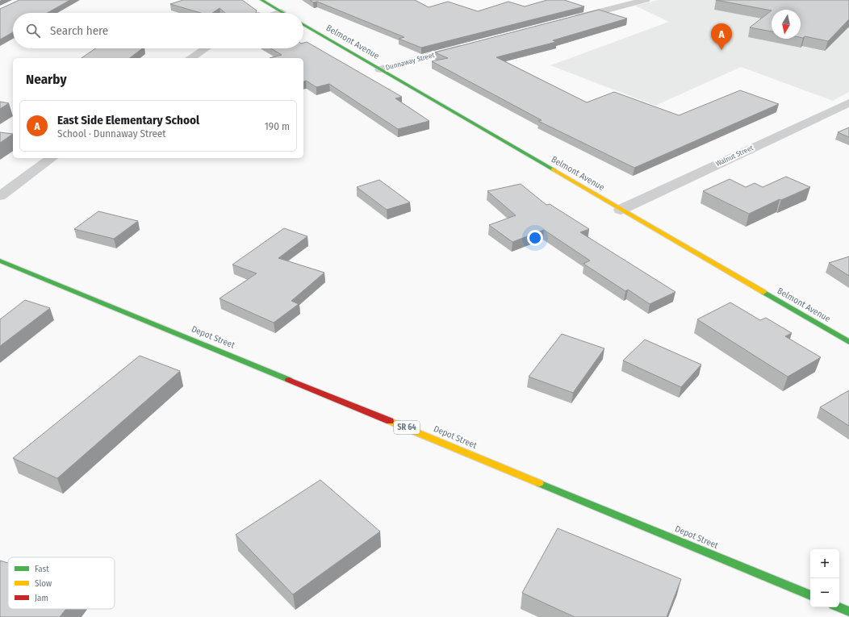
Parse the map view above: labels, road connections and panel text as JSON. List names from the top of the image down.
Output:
{
  "streets": {
    "main road": ["Belmont Avenue", "Depot Street", "SR 64"],
    "street": ["Dunnaway Street", "Walnut Street"]
  },
  "crossings": [
    ["Belmont Avenue", "Dunnaway Street"],
    ["Belmont Avenue", "Walnut Street"]
  ],
  "legend": ["Fast", "Slow", "Jam"],
  "north": "bottom",
  "page": {
    "search": "Search here",
    "pins": "A",
    "heading": "Nearby",
    "list": [
      {
        "mark": "A",
        "name": "East Side Elementary School",
        "note": "School · Dunnaway Street",
        "value": "190 m"
      }
    ],
    "map_buttons": ["+", "−"]
  }
}
